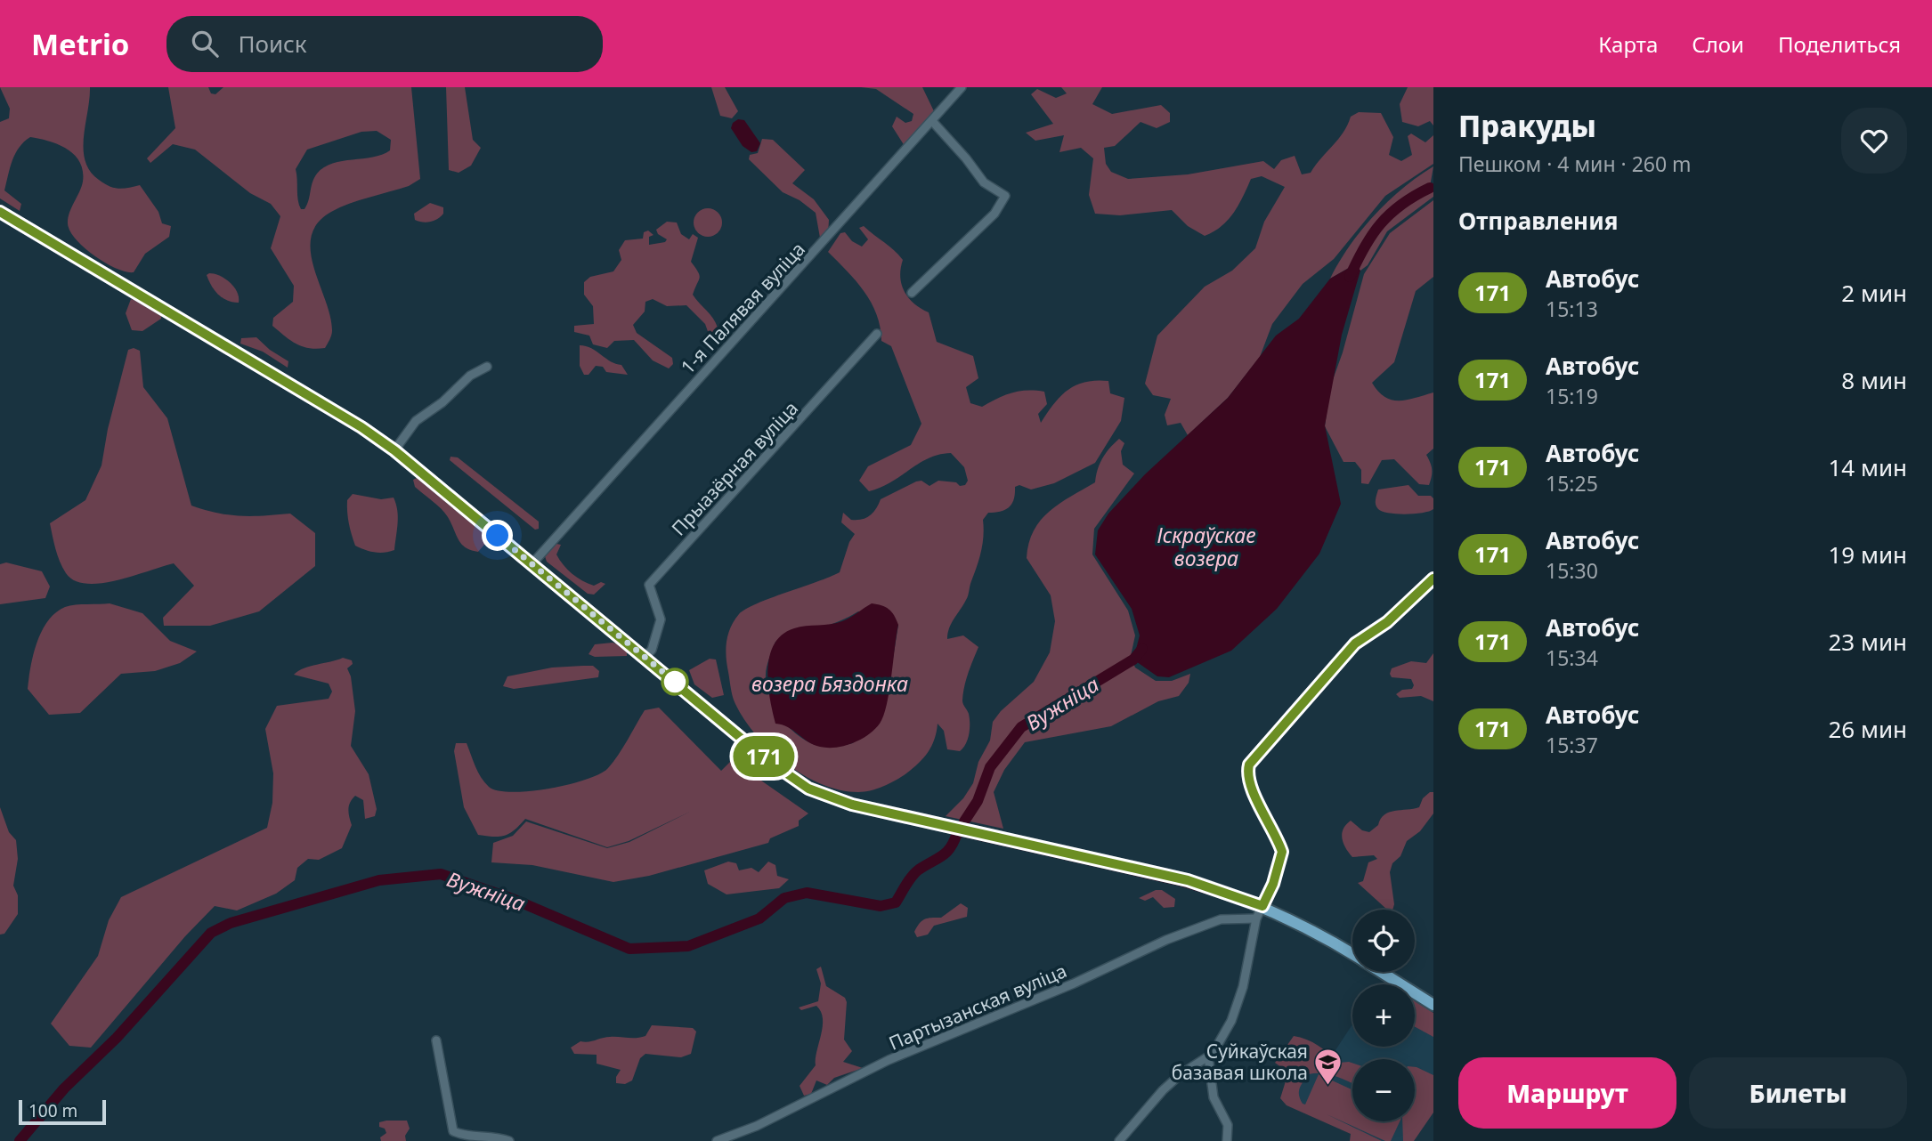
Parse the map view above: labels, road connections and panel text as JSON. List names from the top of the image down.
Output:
{
  "streets": {
    "street": ["1-я Палявая вуліца", "Прыазёрная вуліца", "Партызанская вуліца"]
  },
  "water": ["Іскраўскае возера", "возера Бяздонка", "Вужніца"],
  "places": {
    "school or university": ["Суйкаўская базавая школа"]
  },
  "lines": ["bus line 171"],
  "scale_bar": "100 m",
  "page": {
    "header": "Metrio",
    "search": "Поиск",
    "nav": ["Карта", "Слои", "Поделиться"],
    "on_map": "171",
    "heading": [
      ["Пракуды", "Пешком · 4 мин · 260 m"],
      "Отправления"
    ],
    "list": [
      {
        "mark": "171",
        "name": "Автобус",
        "note": "15:13",
        "value": "2 мин"
      },
      {
        "mark": "171",
        "name": "Автобус",
        "note": "15:19",
        "value": "8 мин"
      },
      {
        "mark": "171",
        "name": "Автобус",
        "note": "15:25",
        "value": "14 мин"
      },
      {
        "mark": "171",
        "name": "Автобус",
        "note": "15:30",
        "value": "19 мин"
      },
      {
        "mark": "171",
        "name": "Автобус",
        "note": "15:34",
        "value": "23 мин"
      },
      {
        "mark": "171",
        "name": "Автобус",
        "note": "15:37",
        "value": "26 мин"
      }
    ],
    "map_buttons": ["+", "−"],
    "buttons": ["Маршрут", "Билеты"],
    "scale": "100 m"
  }
}
